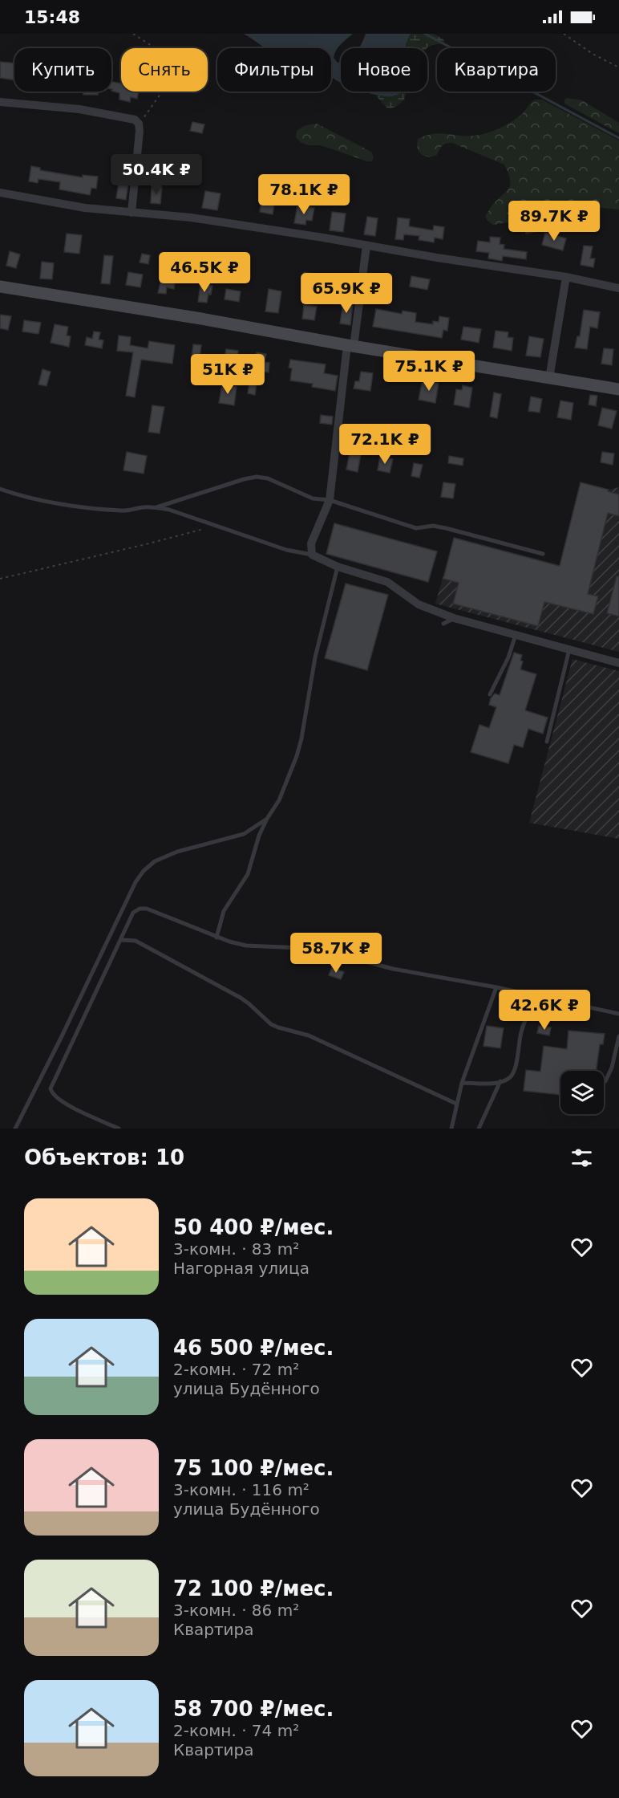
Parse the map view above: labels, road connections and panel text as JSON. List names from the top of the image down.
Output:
{
  "page": {
    "status": "15:48",
    "chip": [
      "Купить",
      "Снять",
      "Фильтры",
      "Новое",
      "Квартира"
    ],
    "price": [
      "50.4K ₽",
      "78.1K ₽",
      "89.7K ₽",
      "46.5K ₽",
      "65.9K ₽",
      "75.1K ₽",
      "51K ₽",
      "72.1K ₽",
      "58.7K ₽",
      "42.6K ₽"
    ],
    "heading": "Объектов: 10",
    "list": [
      {
        "name": "50 400 ₽/мес.",
        "note": "3-комн. · 83 m² · Нагорная улица"
      },
      {
        "name": "46 500 ₽/мес.",
        "note": "2-комн. · 72 m² · улица Будённого"
      },
      {
        "name": "75 100 ₽/мес.",
        "note": "3-комн. · 116 m² · улица Будённого"
      },
      {
        "name": "72 100 ₽/мес.",
        "note": "3-комн. · 86 m² · Квартира"
      },
      {
        "name": "58 700 ₽/мес.",
        "note": "2-комн. · 74 m² · Квартира"
      }
    ]
  }
}
